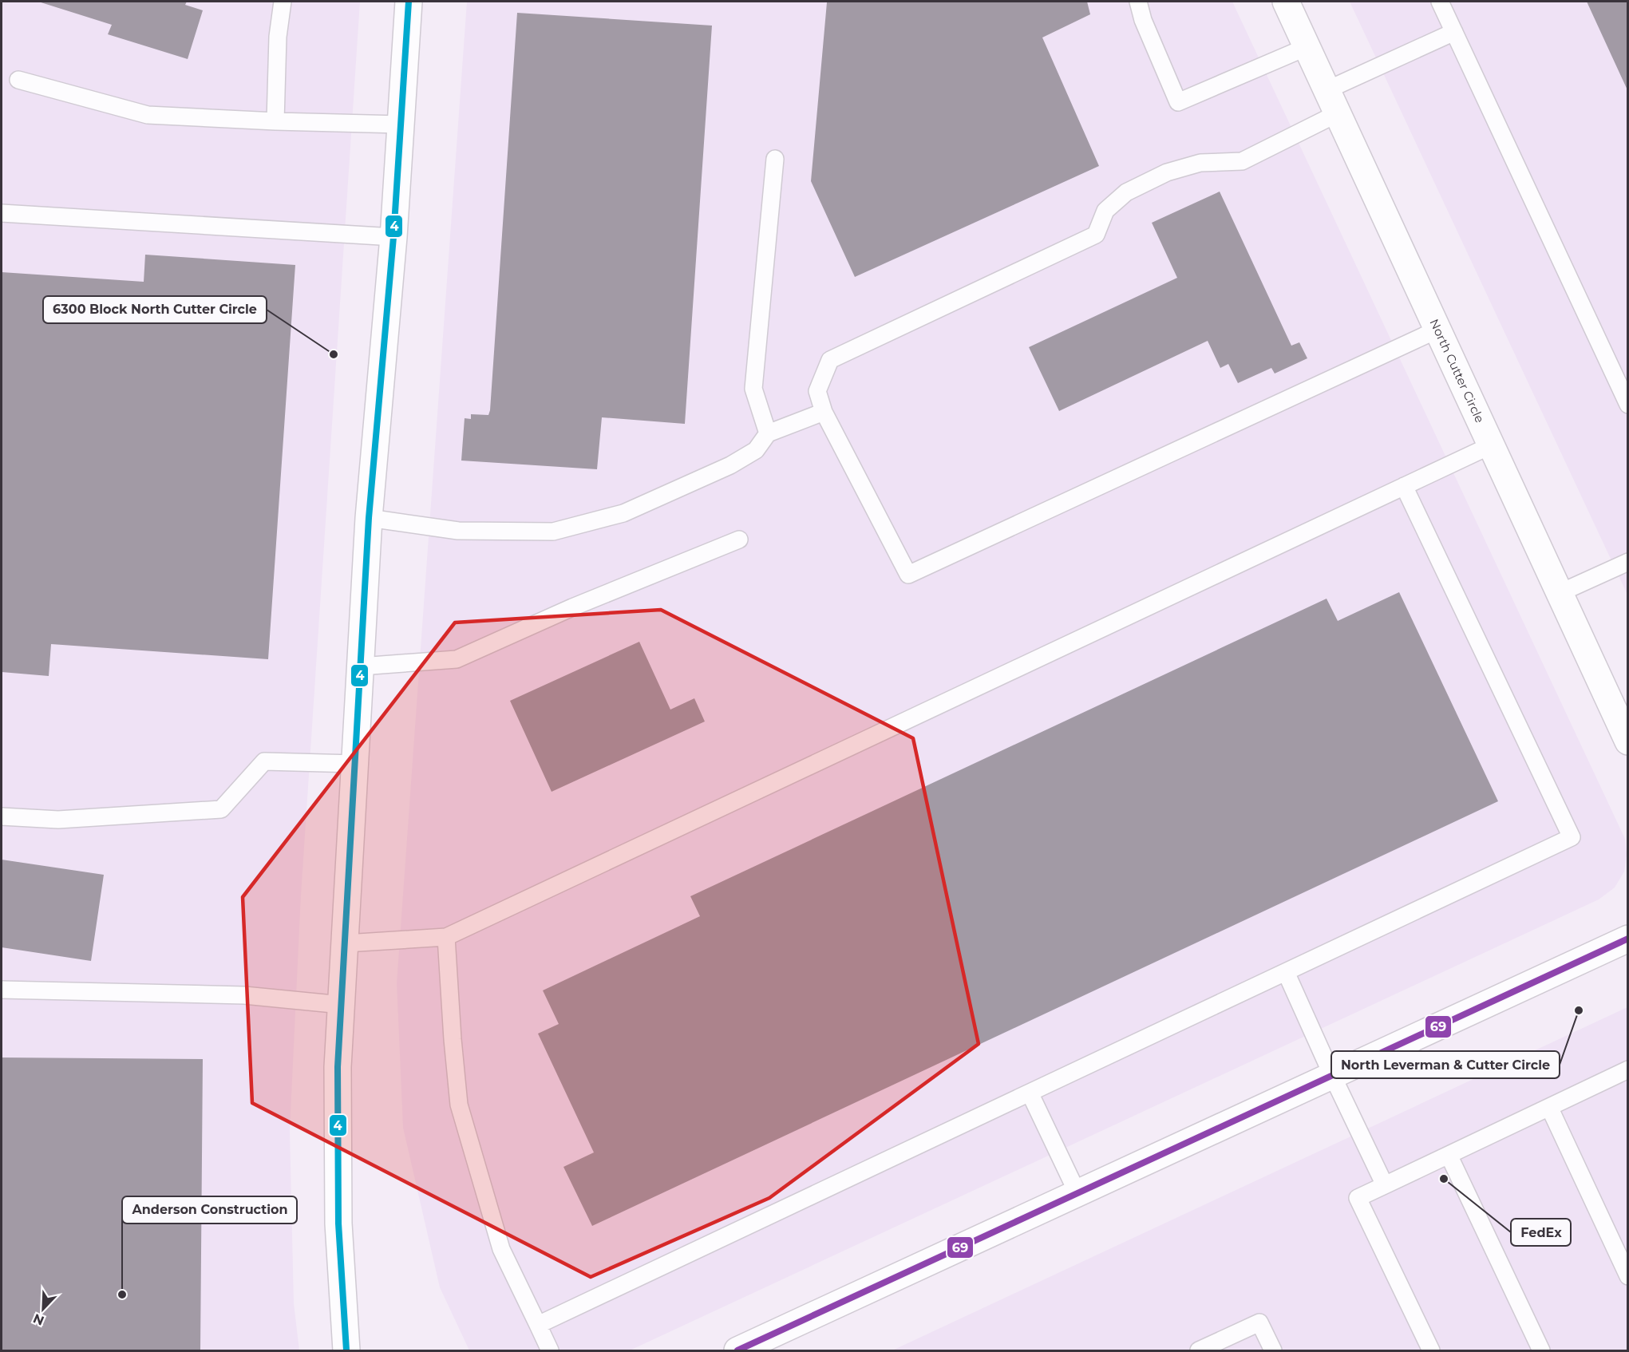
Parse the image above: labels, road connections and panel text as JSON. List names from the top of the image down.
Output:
{
  "streets": {
    "street": ["North Cutter Circle"]
  },
  "places": [
    "6300 Block North Cutter Circle",
    "North Leverman & Cutter Circle",
    "FedEx",
    "Anderson Construction"
  ],
  "lines": ["transit line 4", "transit line 69"],
  "north": "bottom left"
}
